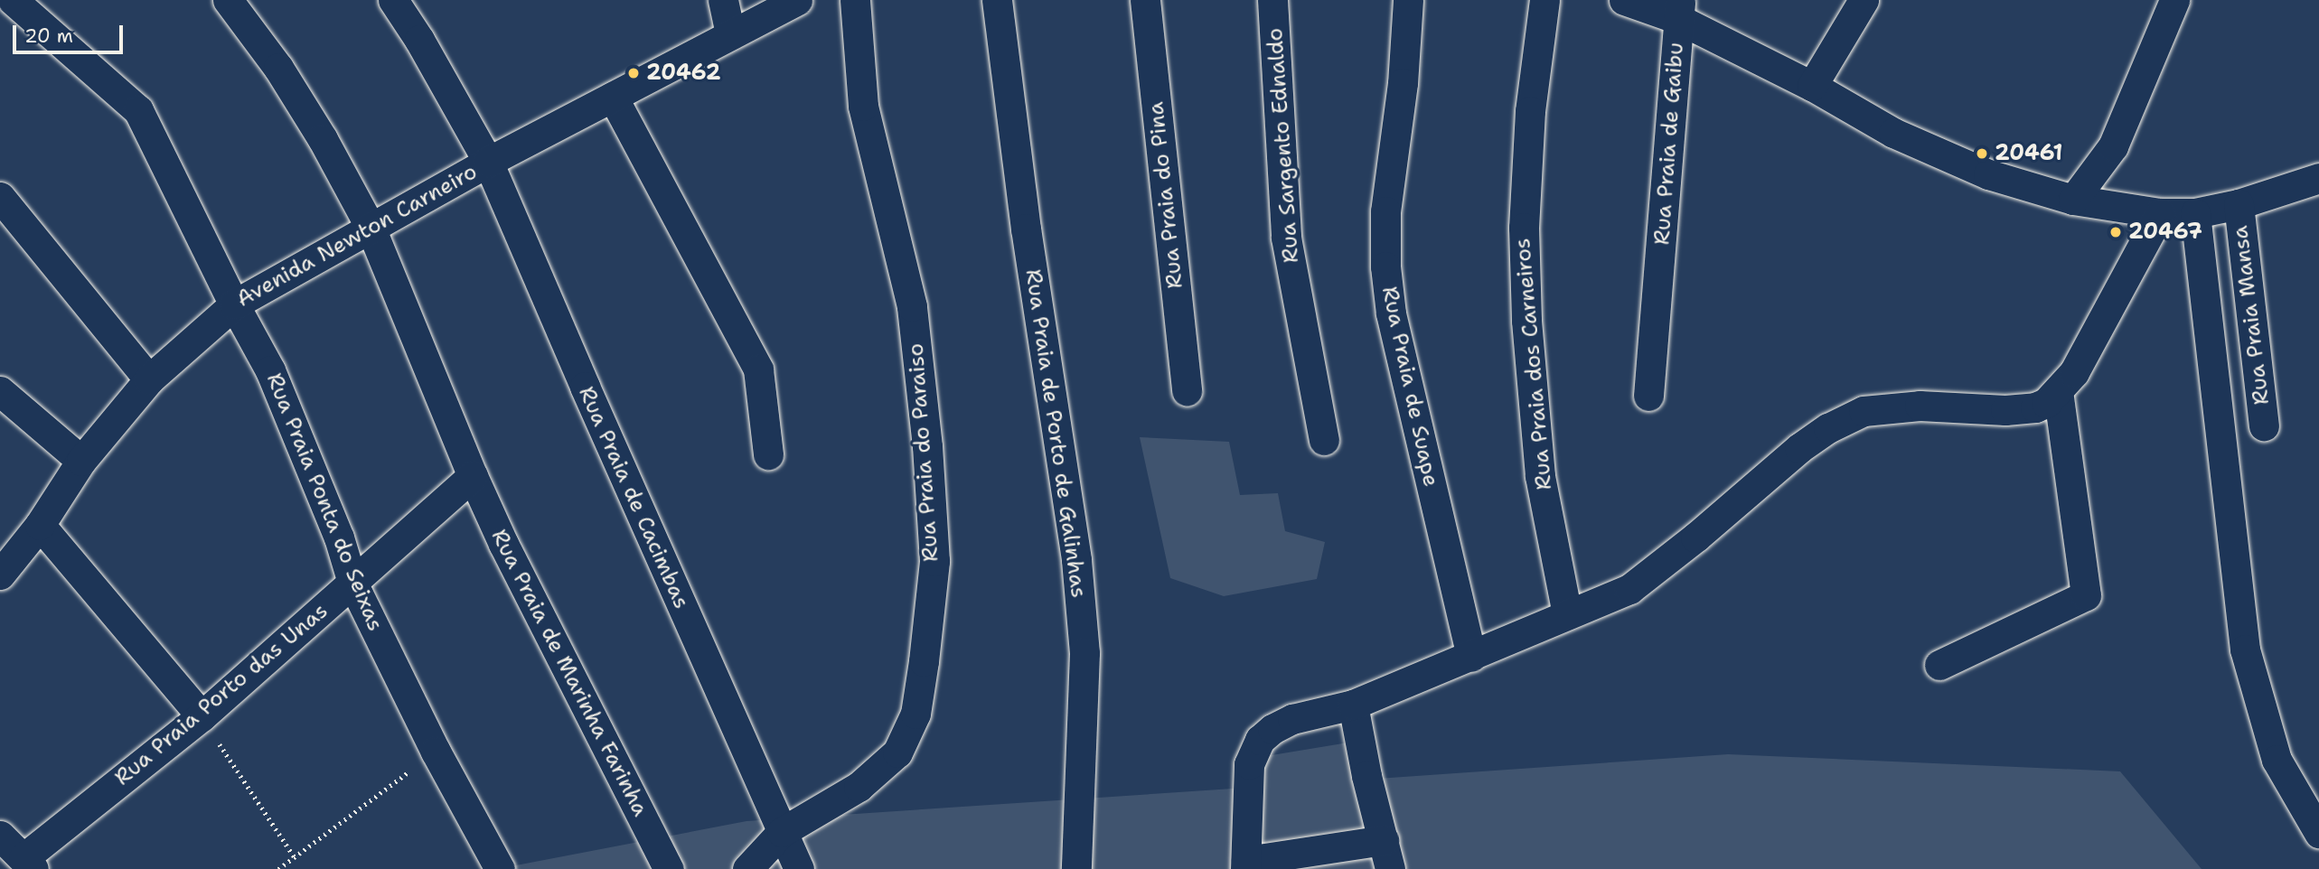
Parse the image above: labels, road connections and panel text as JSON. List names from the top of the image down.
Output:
{
  "streets": {
    "street": [
      "Rua Praia de Gaibu",
      "Rua Sargento Ednaldo",
      "Rua Praia do Pina",
      "Avenida Newton Carneiro",
      "Rua Praia Mansa",
      "Rua Praia dos Carneiros",
      "Rua Praia de Suape",
      "Rua Praia de Porto de Galinhas",
      "Rua Praia do Paraiso",
      "Rua Praia de Cacimbas",
      "Rua Praia Ponta do Seixas",
      "Rua Praia de Marinha Farinha",
      "Rua Praia Porto das Unas"
    ]
  },
  "crossings": [
    ["Avenida Newton Carneiro", "Rua Praia de Cacimbas"],
    ["Avenida Newton Carneiro", "Rua Praia Ponta do Seixas"],
    ["Avenida Newton Carneiro", "Rua Praia de Marinha Farinha"],
    ["Rua Praia do Paraiso", "Rua Praia de Cacimbas"],
    ["Rua Praia Ponta do Seixas", "Rua Praia Porto das Unas"],
    ["Rua Praia de Marinha Farinha", "Rua Praia Porto das Unas"]
  ],
  "places": ["20462", "20461", "20467"],
  "scale_bar": "20 m"
}
